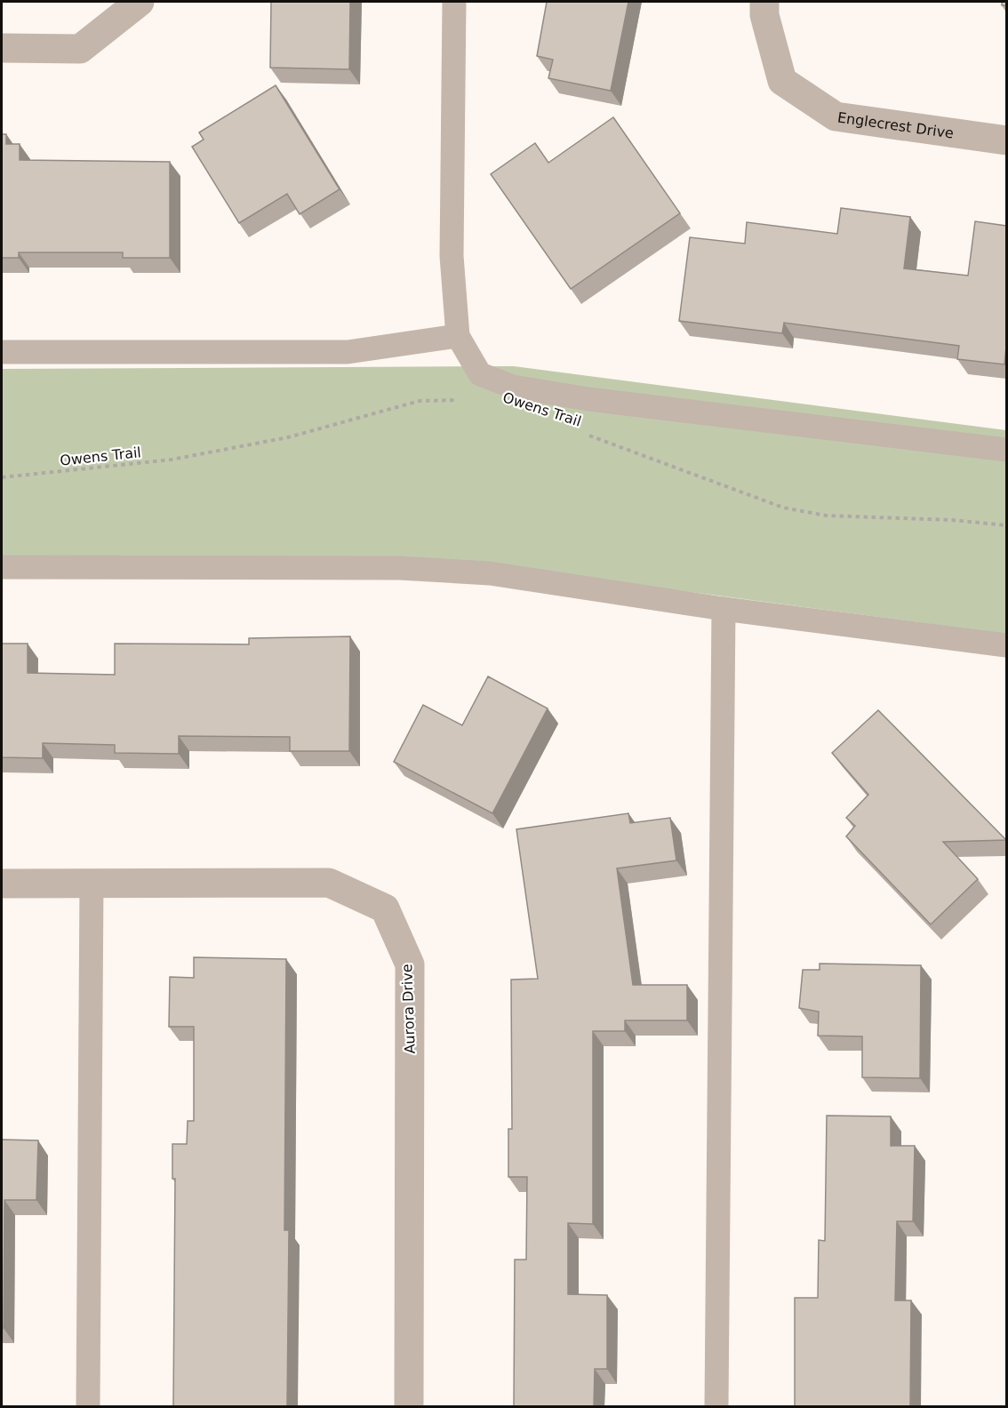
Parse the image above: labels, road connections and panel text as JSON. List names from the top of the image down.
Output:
{
  "streets": {
    "street": ["Englecrest Drive", "Aurora Drive"],
    "path": ["Owens Trail"]
  }
}
